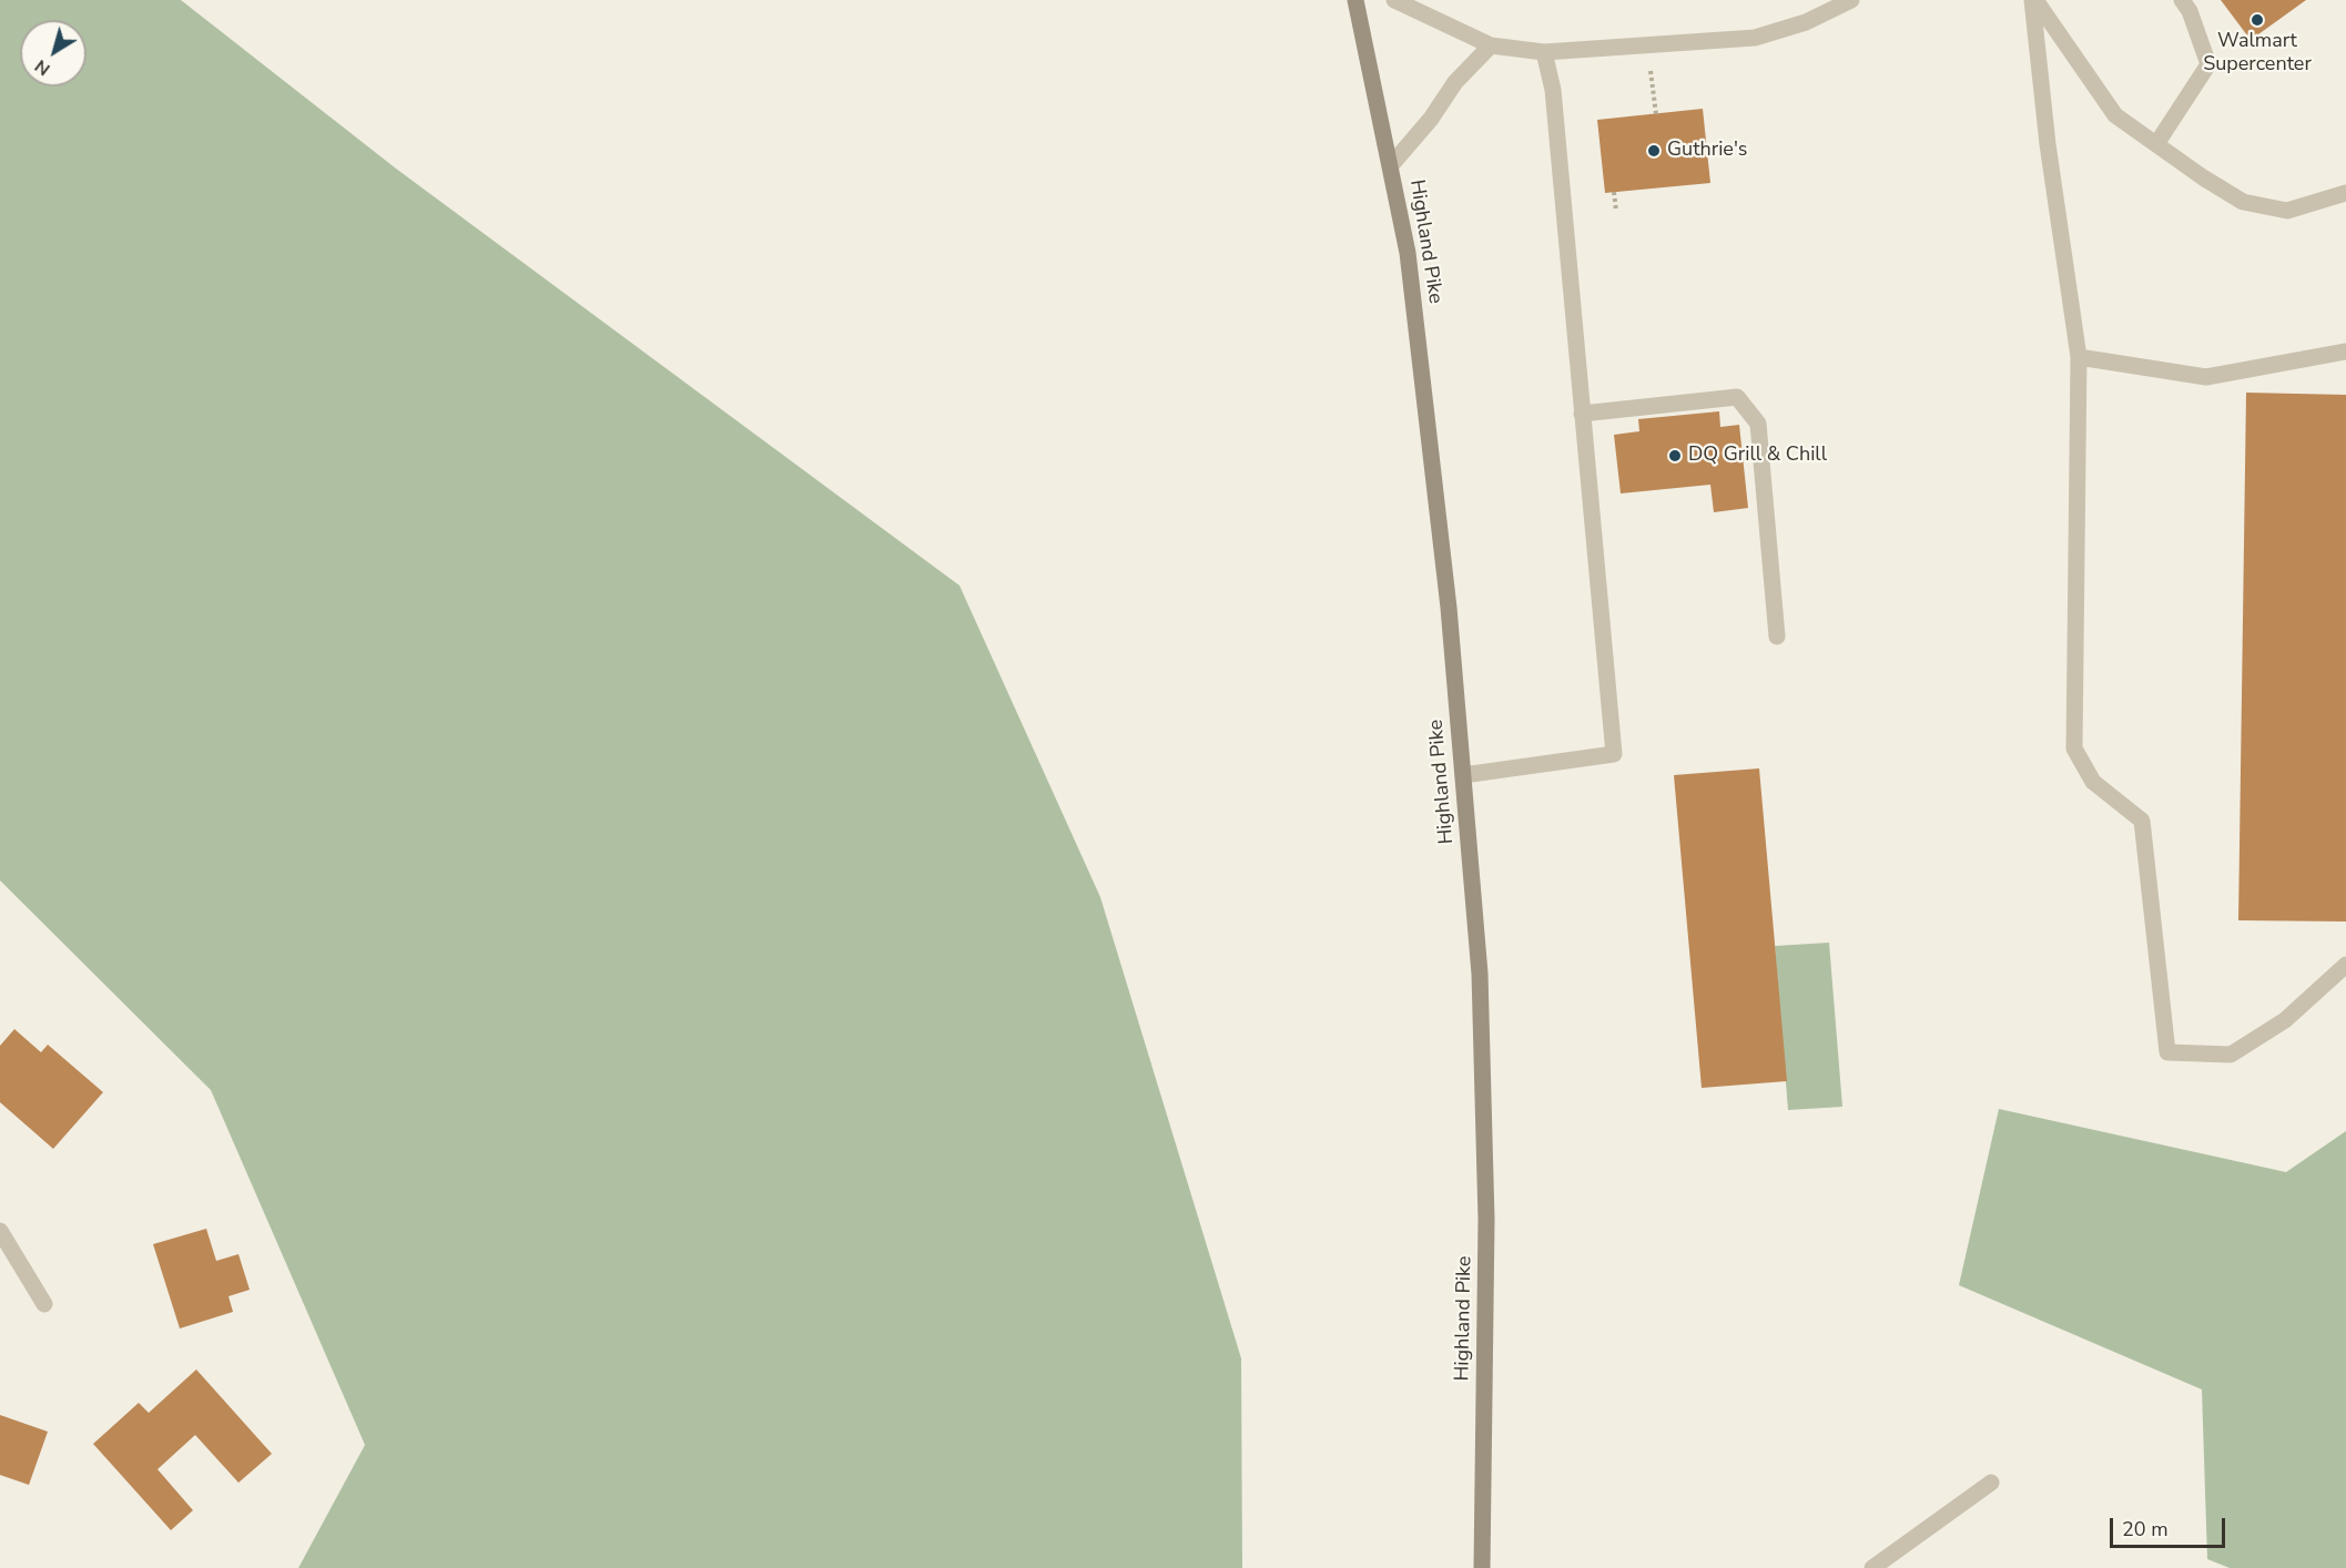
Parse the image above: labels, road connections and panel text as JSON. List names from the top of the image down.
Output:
{
  "streets": {
    "main road": ["Highland Pike"]
  },
  "places": ["Walmart Supercenter", "Guthrie's", "DQ Grill & Chill"],
  "scale_bar": "20 m",
  "north": "bottom left"
}
